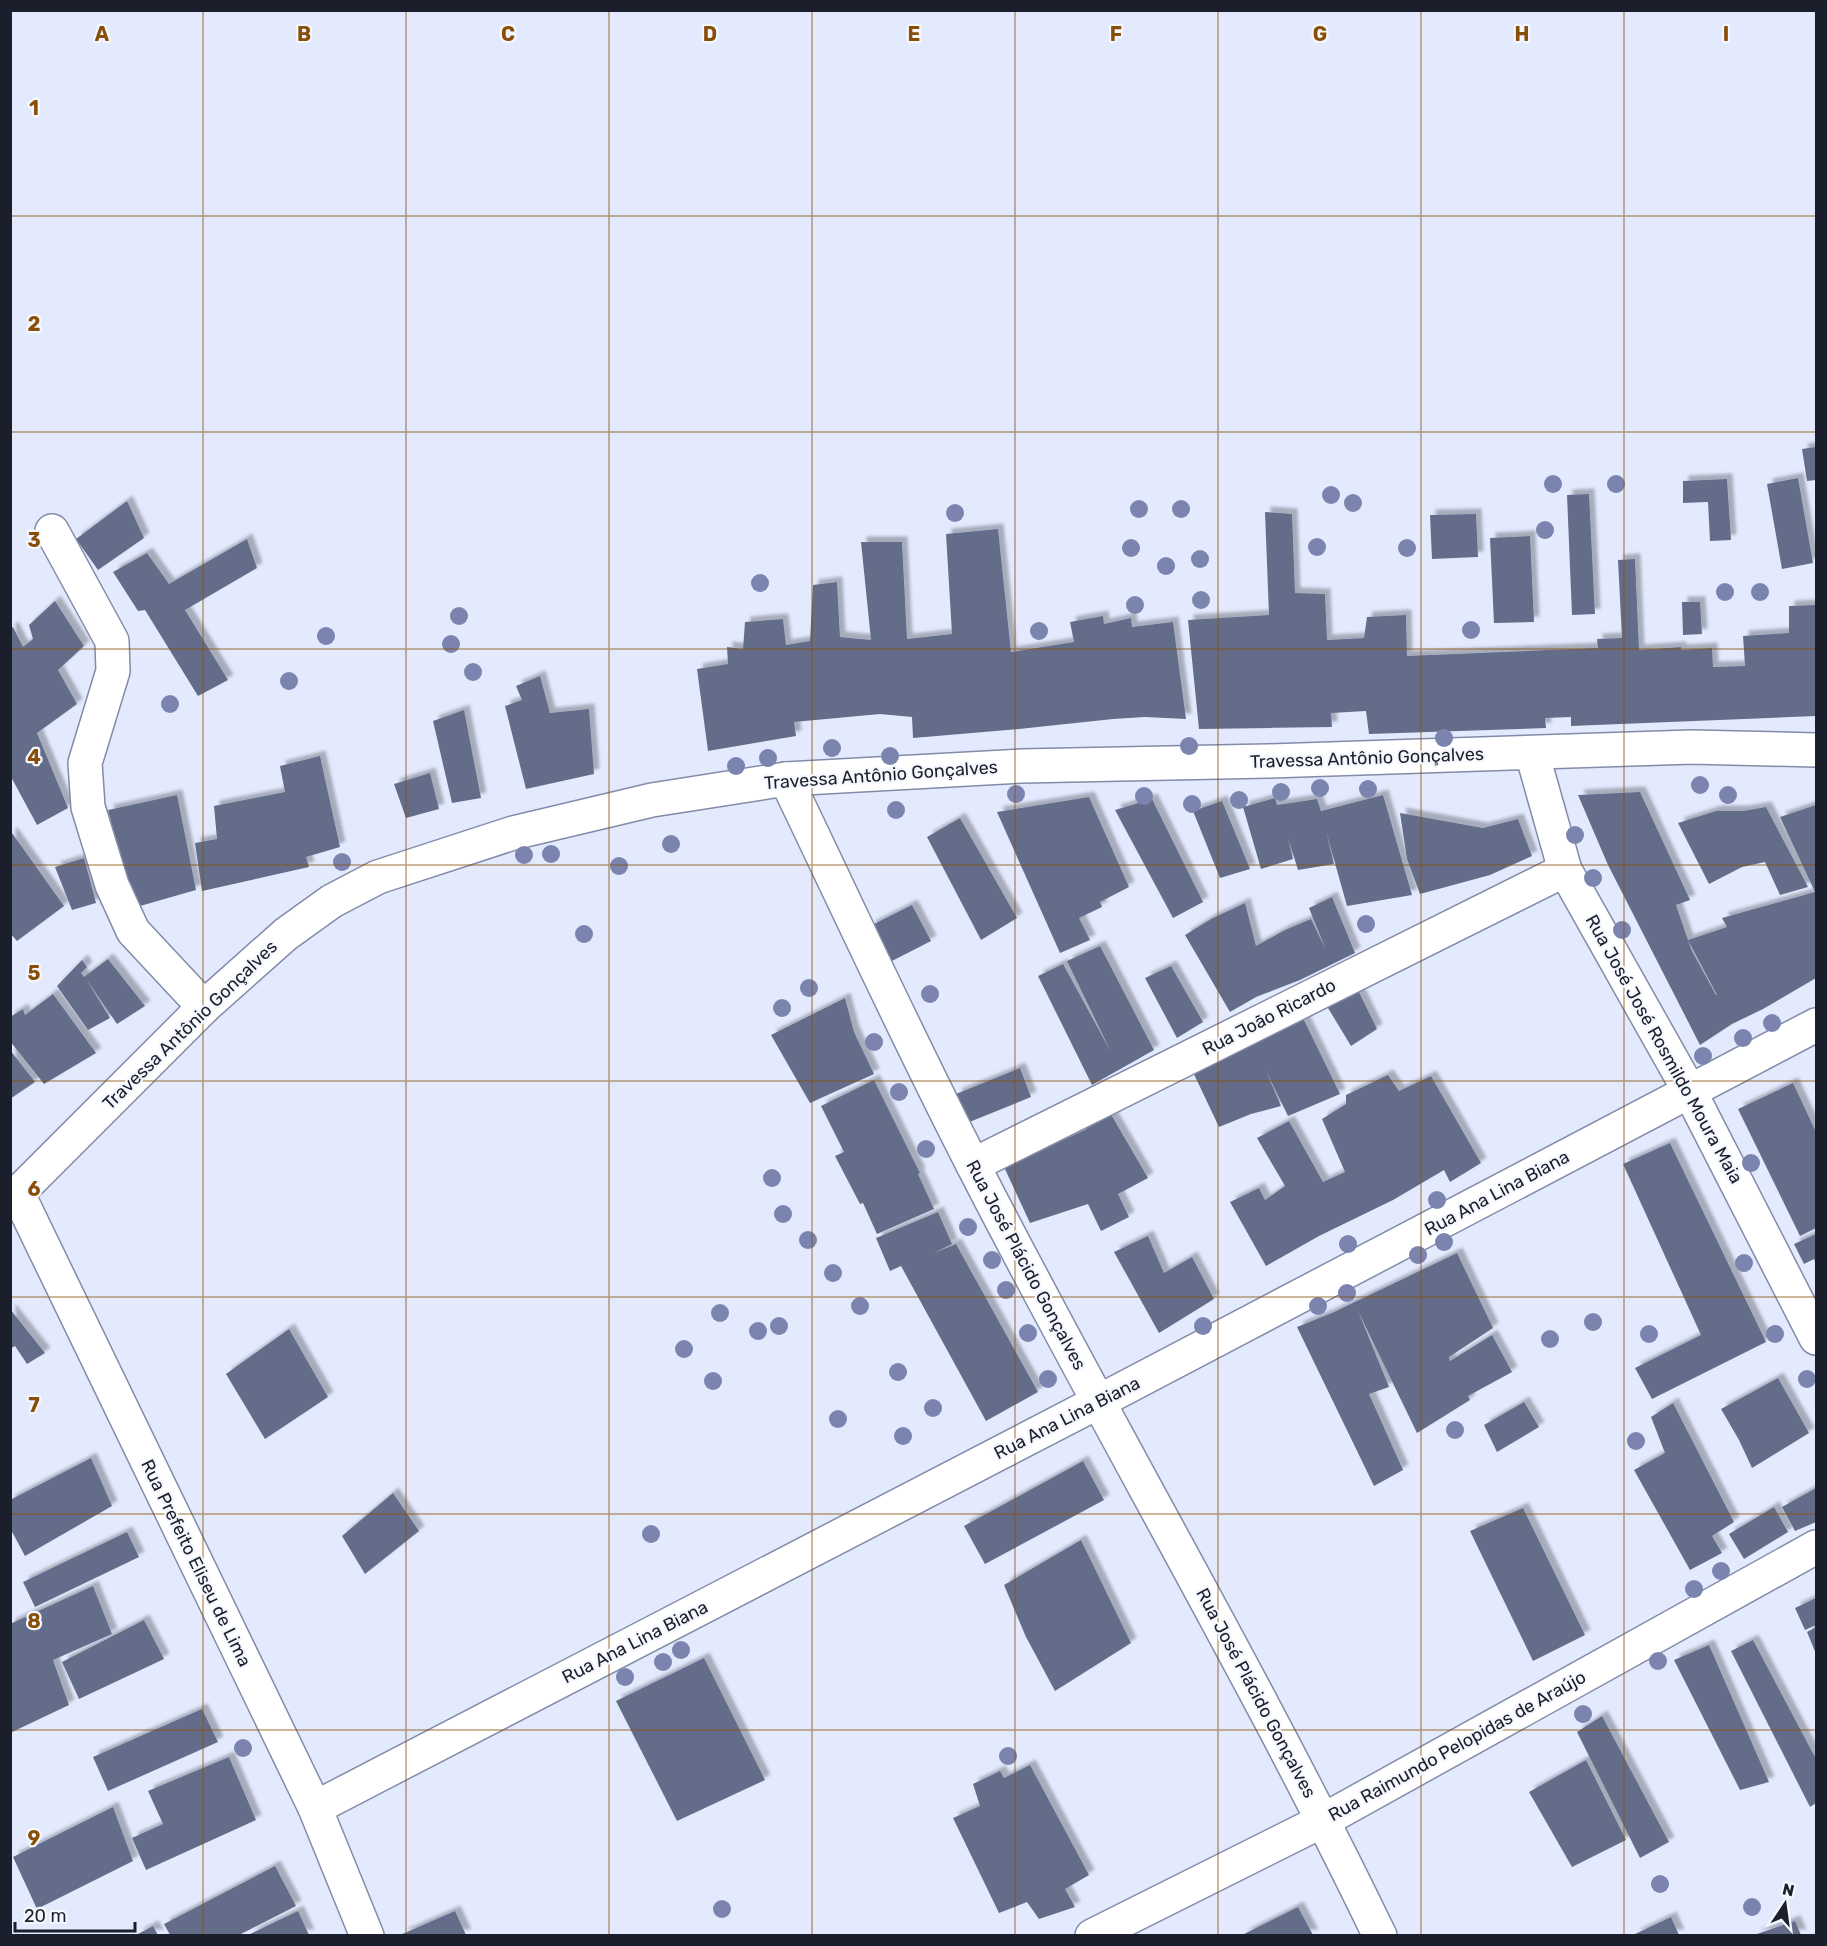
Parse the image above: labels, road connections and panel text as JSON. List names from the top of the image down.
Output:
{
  "streets": {
    "street": [
      "Travessa Antônio Gonçalves",
      "Rua João Ricardo",
      "Rua José José Rosmildo Moura Maia",
      "Rua Ana Lina Biana",
      "Rua José Plácido Gonçalves",
      "Rua Prefeito Eliseu de Lima",
      "Rua Raimundo Pelopidas de Araújo"
    ]
  },
  "crossings": [
    ["Travessa Antônio Gonçalves", "Rua José José Rosmildo Moura Maia"],
    ["Travessa Antônio Gonçalves", "Rua José Plácido Gonçalves"],
    ["Travessa Antônio Gonçalves", "Rua Prefeito Eliseu de Lima"],
    ["Rua João Ricardo", "Rua José José Rosmildo Moura Maia"],
    ["Rua João Ricardo", "Rua José Plácido Gonçalves"],
    ["Rua José José Rosmildo Moura Maia", "Rua Ana Lina Biana"],
    ["Rua Ana Lina Biana", "Rua José Plácido Gonçalves"],
    ["Rua Ana Lina Biana", "Rua Prefeito Eliseu de Lima"],
    ["Rua José Plácido Gonçalves", "Rua Raimundo Pelopidas de Araújo"]
  ],
  "scale_bar": "20 m",
  "north": "top",
  "grid": {
    "columns": [
      "A",
      "B",
      "C",
      "D",
      "E",
      "F",
      "G",
      "H",
      "I"
    ],
    "rows": [
      "1",
      "2",
      "3",
      "4",
      "5",
      "6",
      "7",
      "8",
      "9"
    ]
  }
}
